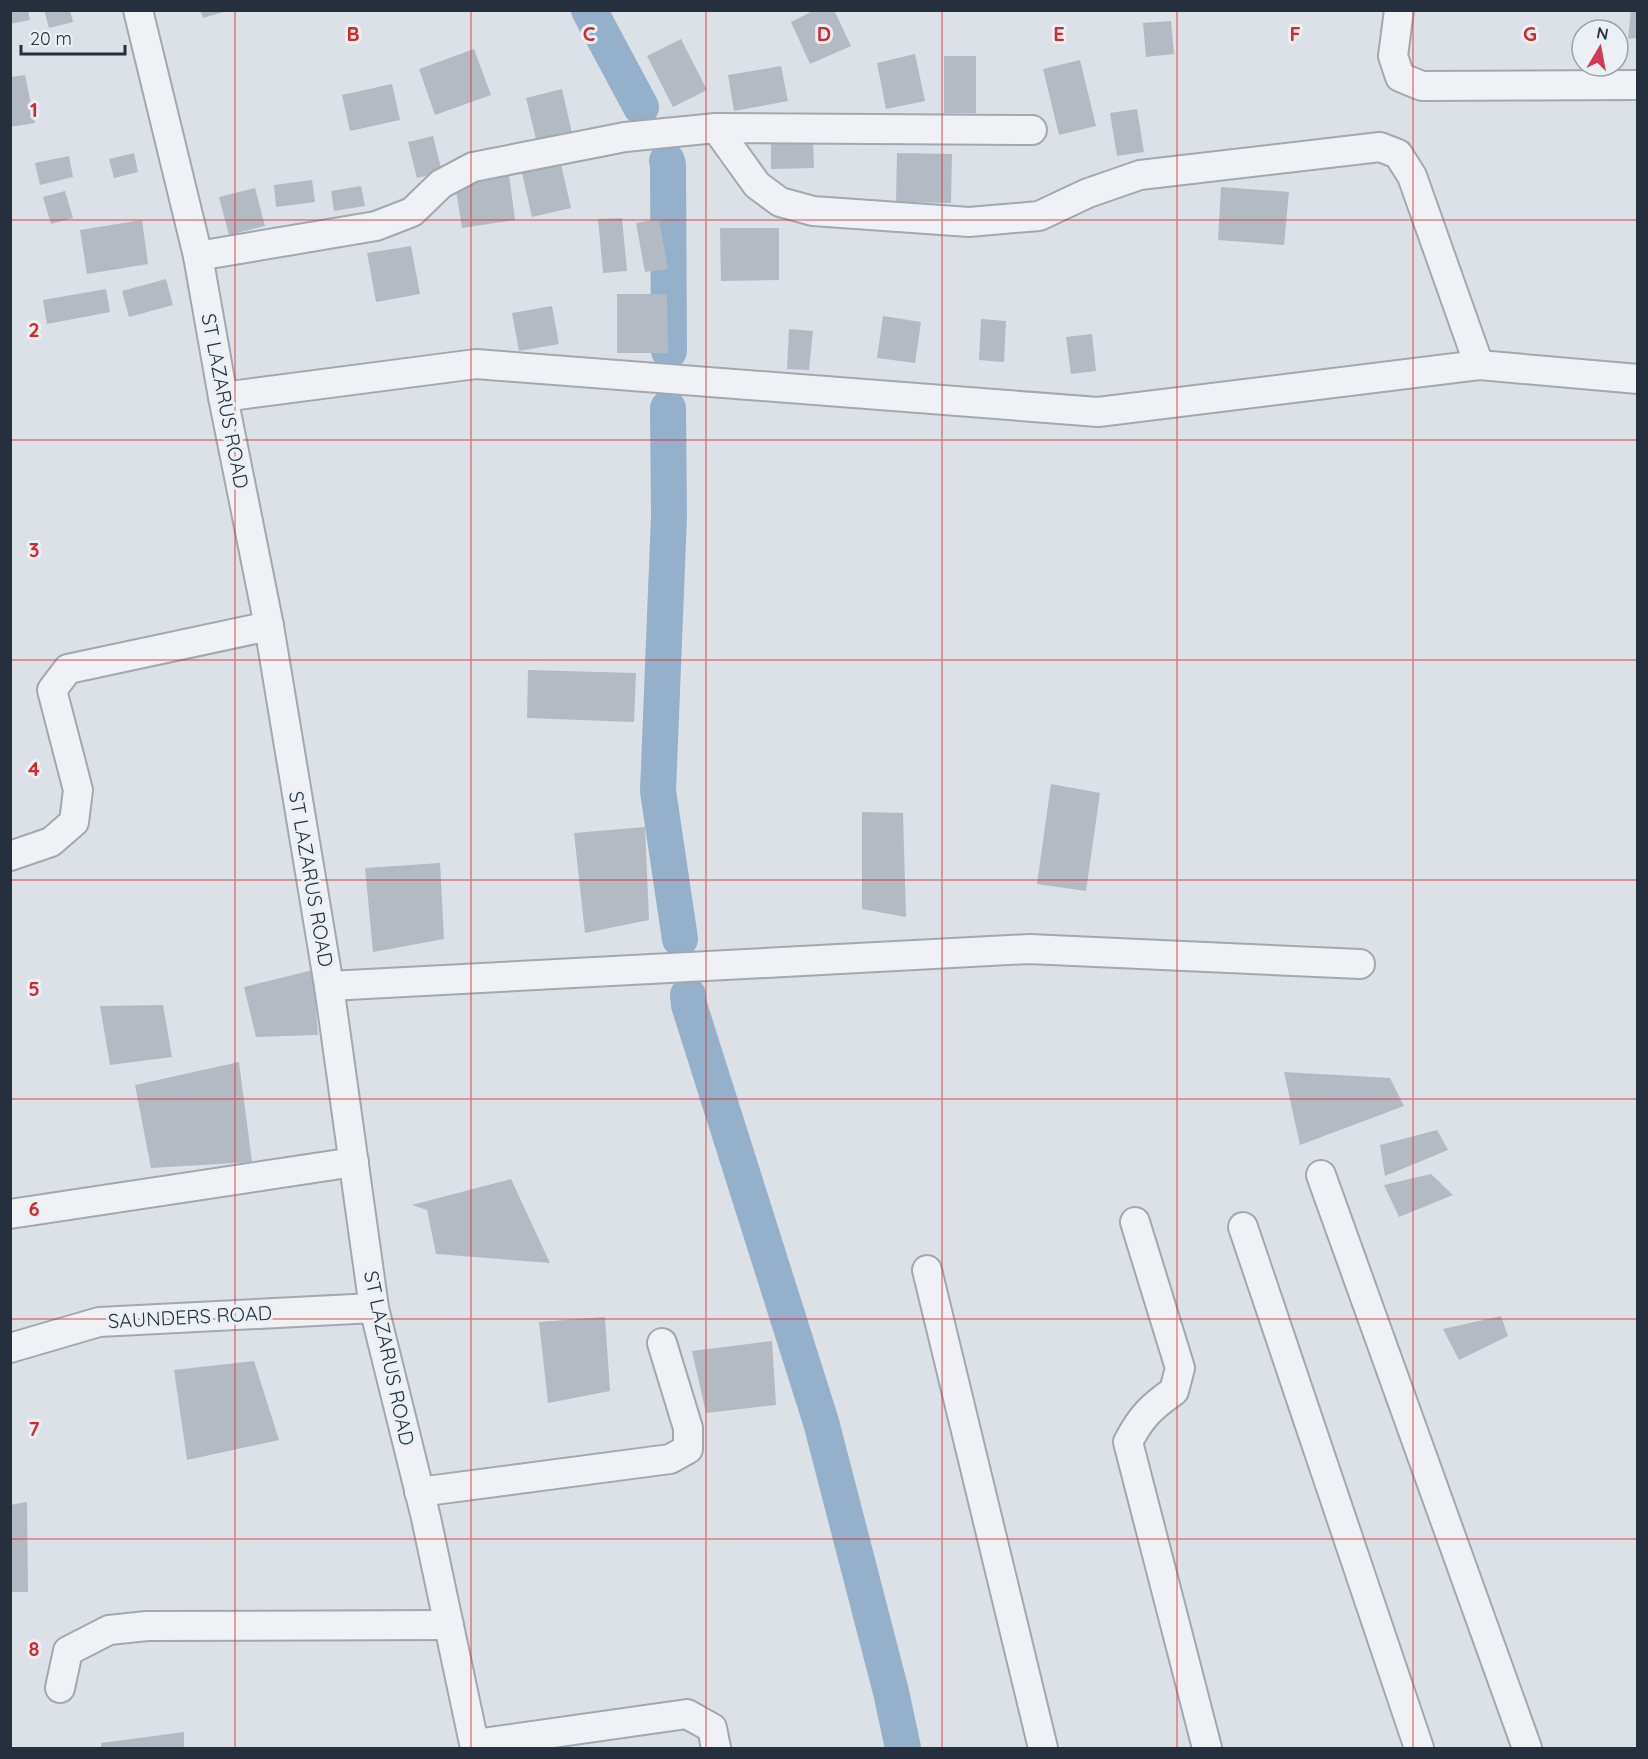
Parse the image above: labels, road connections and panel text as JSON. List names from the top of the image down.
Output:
{
  "streets": {
    "street": ["ST LAZARUS ROAD", "SAUNDERS ROAD"]
  },
  "crossings": [
    ["ST LAZARUS ROAD", "SAUNDERS ROAD"]
  ],
  "scale_bar": "20 m",
  "north": "top",
  "grid": {
    "columns": [
      "B",
      "C",
      "D",
      "E",
      "F",
      "G"
    ],
    "rows": [
      "1",
      "2",
      "3",
      "4",
      "5",
      "6",
      "7",
      "8"
    ]
  }
}
